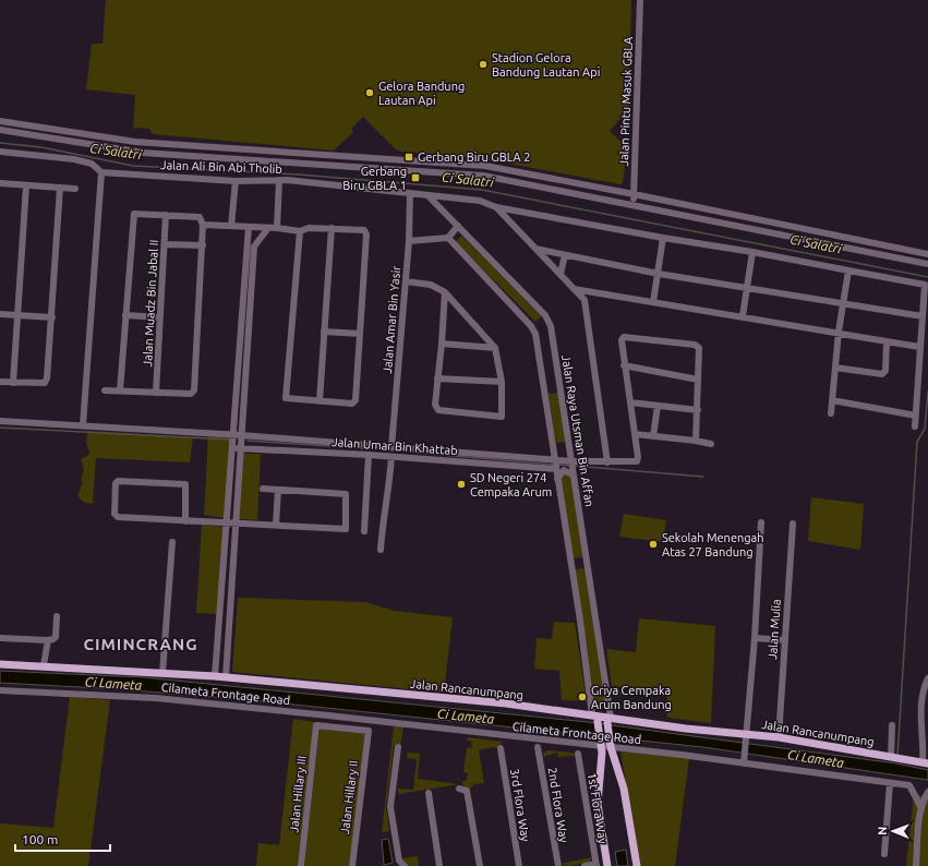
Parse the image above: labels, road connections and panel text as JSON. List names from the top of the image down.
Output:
{
  "streets": {
    "main road": ["Jalan Rancanumpang"],
    "street": [
      "Jalan Pintu Masuk GBLA",
      "Jalan Ali Bin Abi Tholib",
      "Jalan Muadz Bin Jabal II",
      "Jalan Amar Bin Yasir",
      "Jalan Raya Utsman Bin Affan",
      "Jalan Umar Bin Khattab",
      "Jalan Mulia",
      "Cilameta Frontage Road",
      "Jalan Hillary III",
      "Jalan Hillary II",
      "3rd Flora Way",
      "2nd Flora Way",
      "1st Flora Way"
    ]
  },
  "crossings": [
    ["Jalan Ali Bin Abi Tholib", "Jalan Amar Bin Yasir"],
    ["Jalan Ali Bin Abi Tholib", "Jalan Raya Utsman Bin Affan"],
    ["Jalan Amar Bin Yasir", "Jalan Umar Bin Khattab"],
    ["Jalan Raya Utsman Bin Affan", "Jalan Rancanumpang"],
    ["Jalan Mulia", "Jalan Rancanumpang"],
    ["Jalan Hillary III", "Jalan Hillary II"]
  ],
  "districts": ["CIMINCRANG"],
  "water": ["Ci Salatri", "Ci Lameta"],
  "places": {
    "other": [
      "Stadion Gelora Bandung Lautan Api",
      "Gelora Bandung Lautan Api",
      "SD Negeri 274 Cempaka Arum",
      "Sekolah Menengah Atas 27 Bandung",
      "Griya Cempaka Arum Bandung"
    ],
    "transit": ["Gerbang Biru GBLA 2", "Gerbang Biru GBLA 1"]
  },
  "scale_bar": "100 m",
  "north": "left"
}
